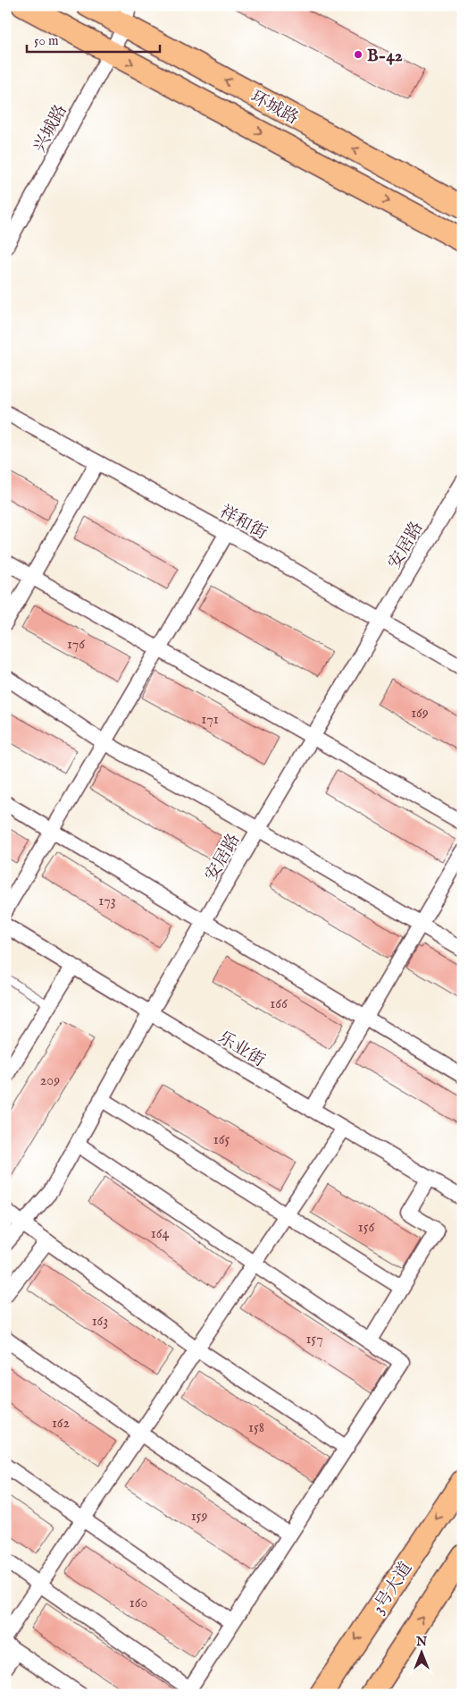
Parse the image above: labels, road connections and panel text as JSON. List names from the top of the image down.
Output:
{
  "streets": {
    "main road": ["环城路", "3号大道"],
    "street": [
      "兴城路",
      "祥和街",
      "安居路",
      "乐业街"
    ]
  },
  "crossings": [
    ["环城路", "兴城路"],
    ["祥和街", "安居路"],
    ["安居路", "乐业街"]
  ],
  "places": ["B-42"],
  "house_numbers": [
    "176",
    "169",
    "171",
    "173",
    "166",
    "209",
    "165",
    "156",
    "164",
    "163",
    "157",
    "162",
    "158",
    "159",
    "160"
  ],
  "scale_bar": "50 m",
  "north": "top"
}
